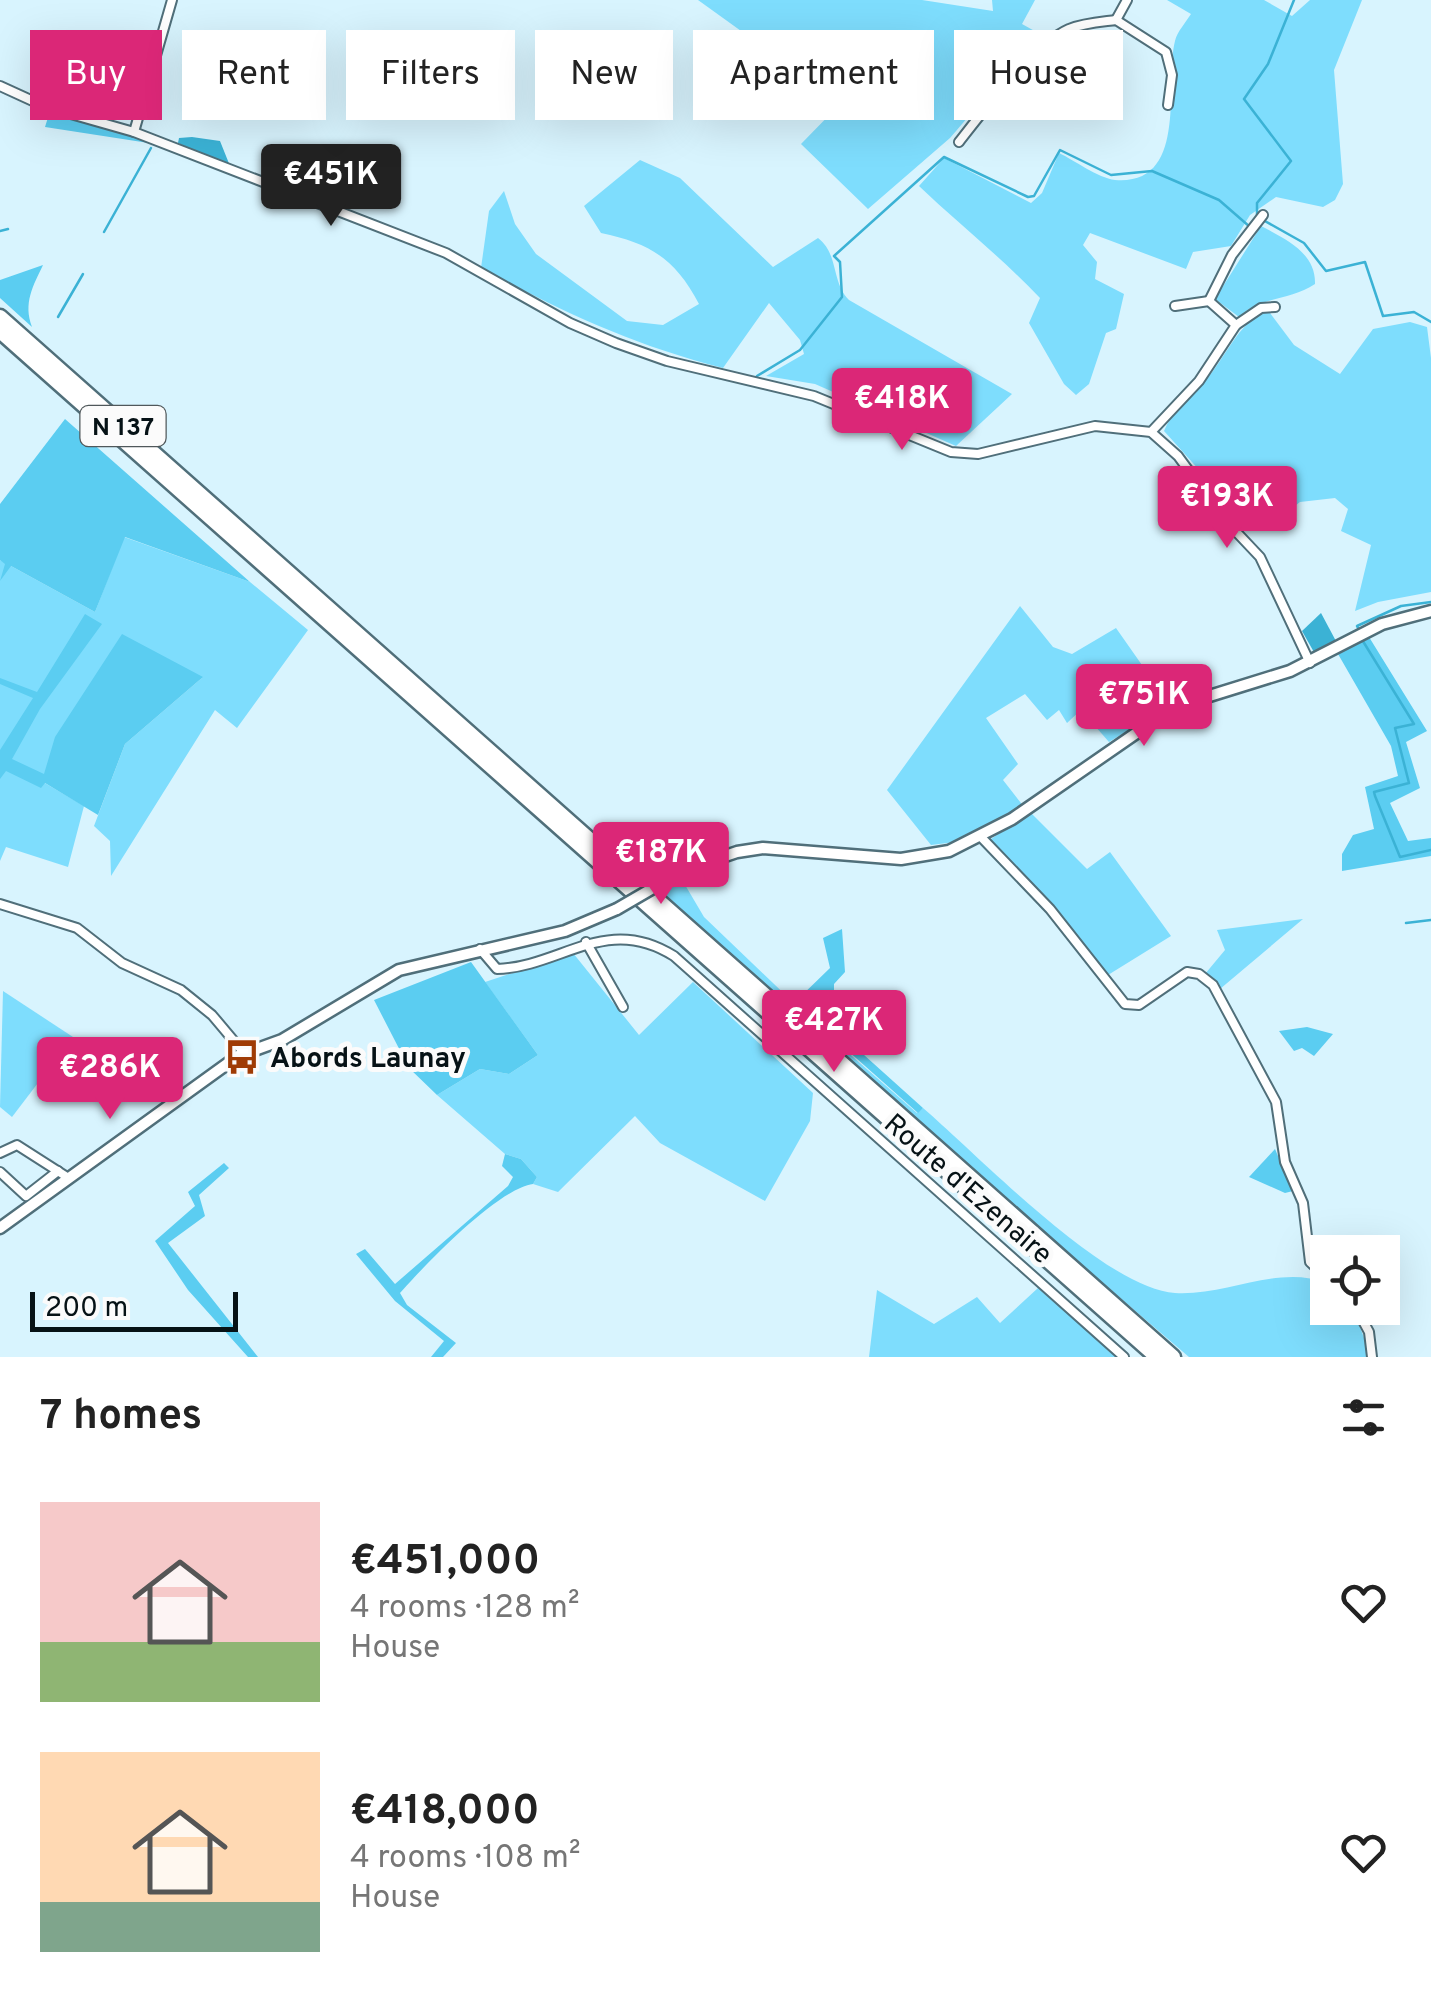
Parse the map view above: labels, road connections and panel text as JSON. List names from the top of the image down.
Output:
{
  "streets": {
    "highway": ["N 137"],
    "street": ["Route d'Ezenaire"]
  },
  "places": {
    "bus stop": ["Abords Launay"]
  },
  "scale_bar": "200 m",
  "page": {
    "chip": [
      "Buy",
      "Rent",
      "Filters",
      "New",
      "Apartment",
      "House"
    ],
    "price": [
      "€451K",
      "€418K",
      "€193K",
      "€751K",
      "€187K",
      "€427K",
      "€286K"
    ],
    "scale": "200 m",
    "heading": "7 homes",
    "list": [
      {
        "name": "€451,000",
        "note": "4 rooms · 128 m² · House"
      },
      {
        "name": "€418,000",
        "note": "4 rooms · 108 m² · House"
      }
    ]
  }
}
